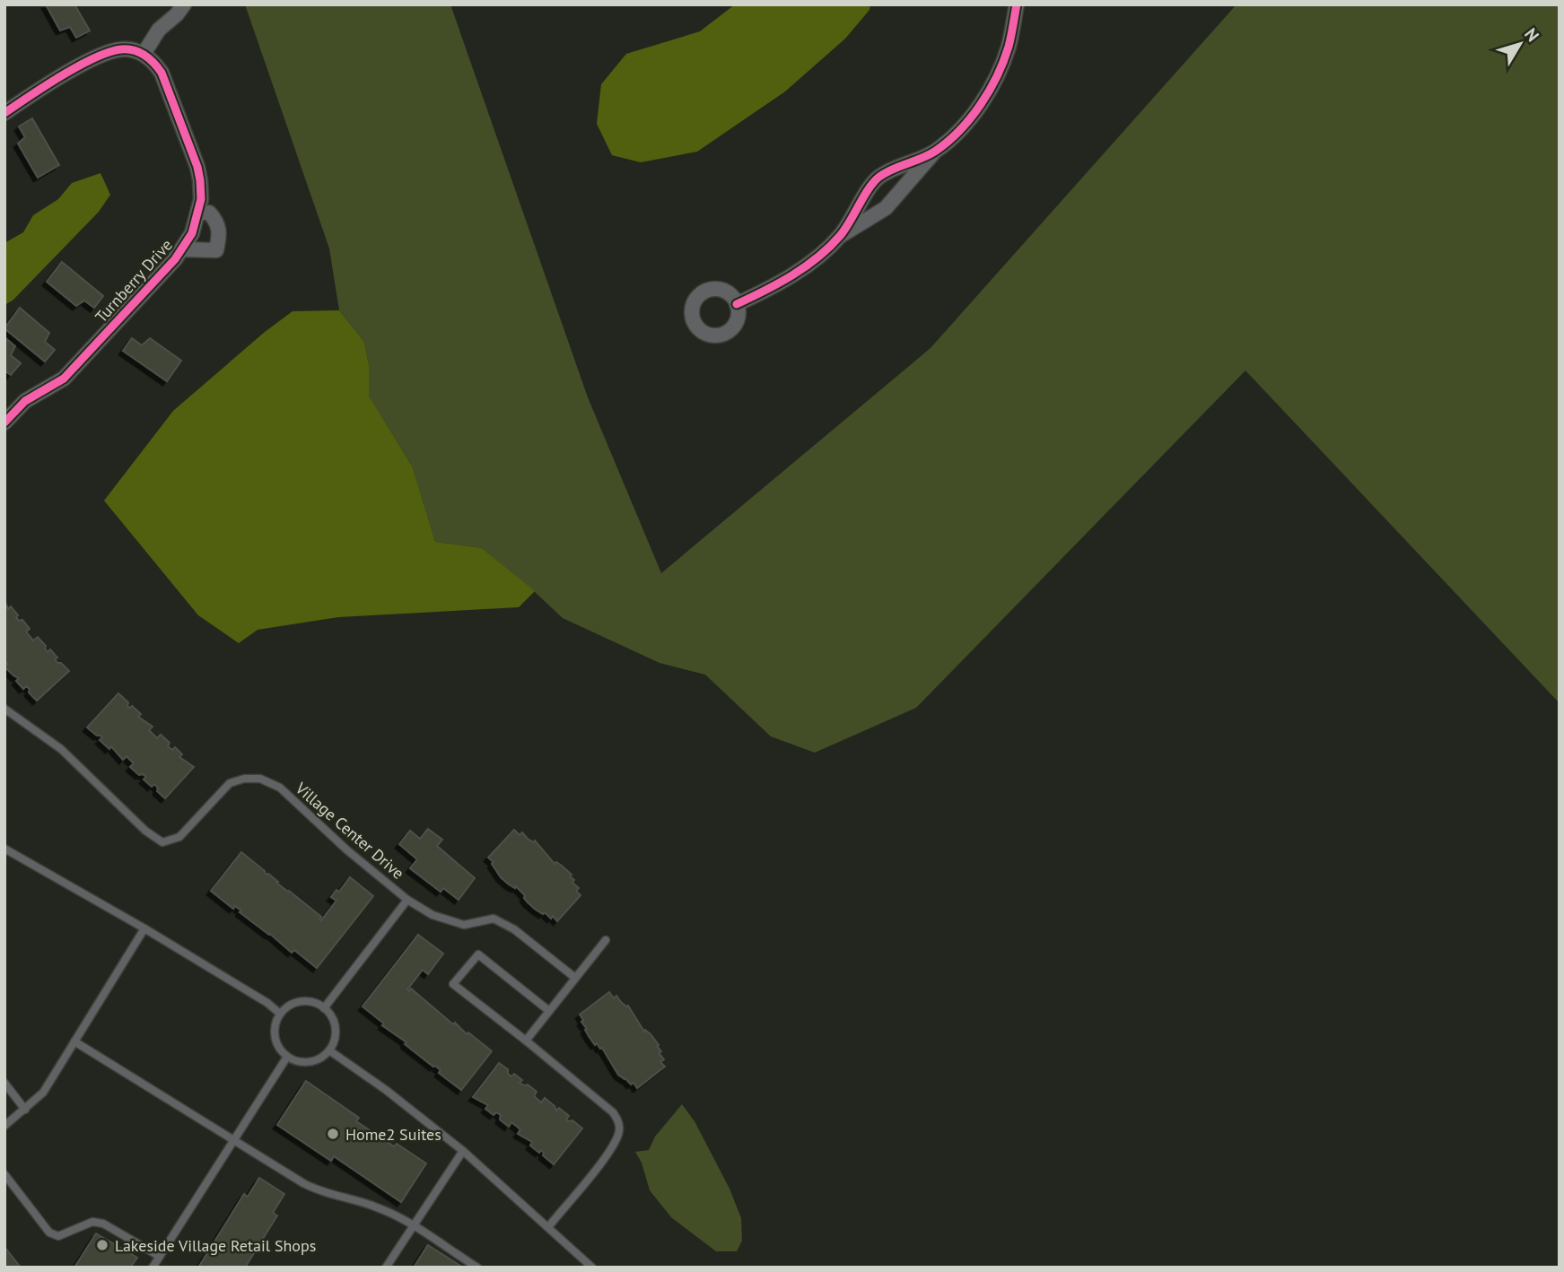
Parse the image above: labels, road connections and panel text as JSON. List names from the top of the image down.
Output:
{
  "streets": {
    "street": ["Turnberry Drive"],
    "lane": ["Village Center Drive"]
  },
  "places": ["Home2 Suites", "Lakeside Village Retail Shops"],
  "north": "top right"
}
